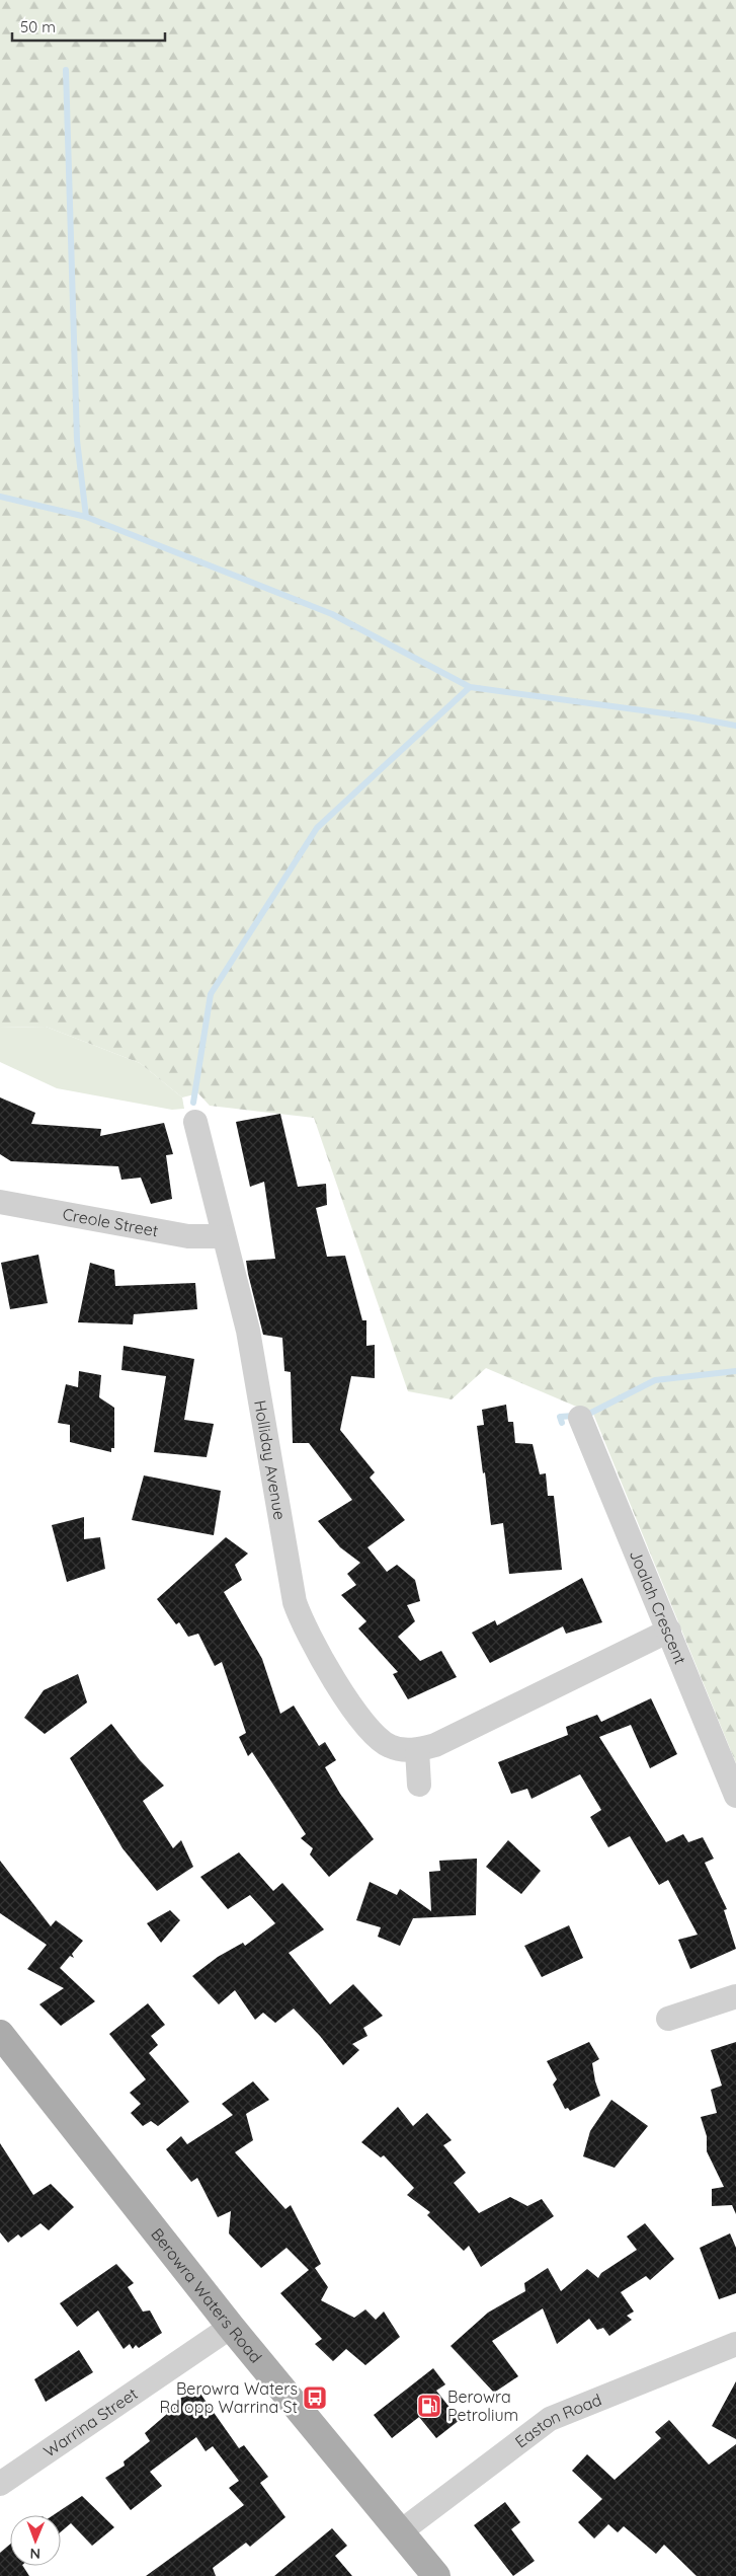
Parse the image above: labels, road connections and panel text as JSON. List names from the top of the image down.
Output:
{
  "streets": {
    "main road": ["Berowra Waters Road"],
    "street": [
      "Creole Street",
      "Holliday Avenue",
      "Joalah Crescent",
      "Warrina Street",
      "Easton Road"
    ]
  },
  "crossings": [
    ["Creole Street", "Holliday Avenue"],
    ["Holliday Avenue", "Joalah Crescent"],
    ["Berowra Waters Road", "Warrina Street"],
    ["Berowra Waters Road", "Easton Road"]
  ],
  "places": {
    "bus stop": ["Berowra Waters Rd opp Warrina St"],
    "fuel station": ["Berowra Petrolium"]
  },
  "scale_bar": "50 m",
  "north": "bottom"
}
